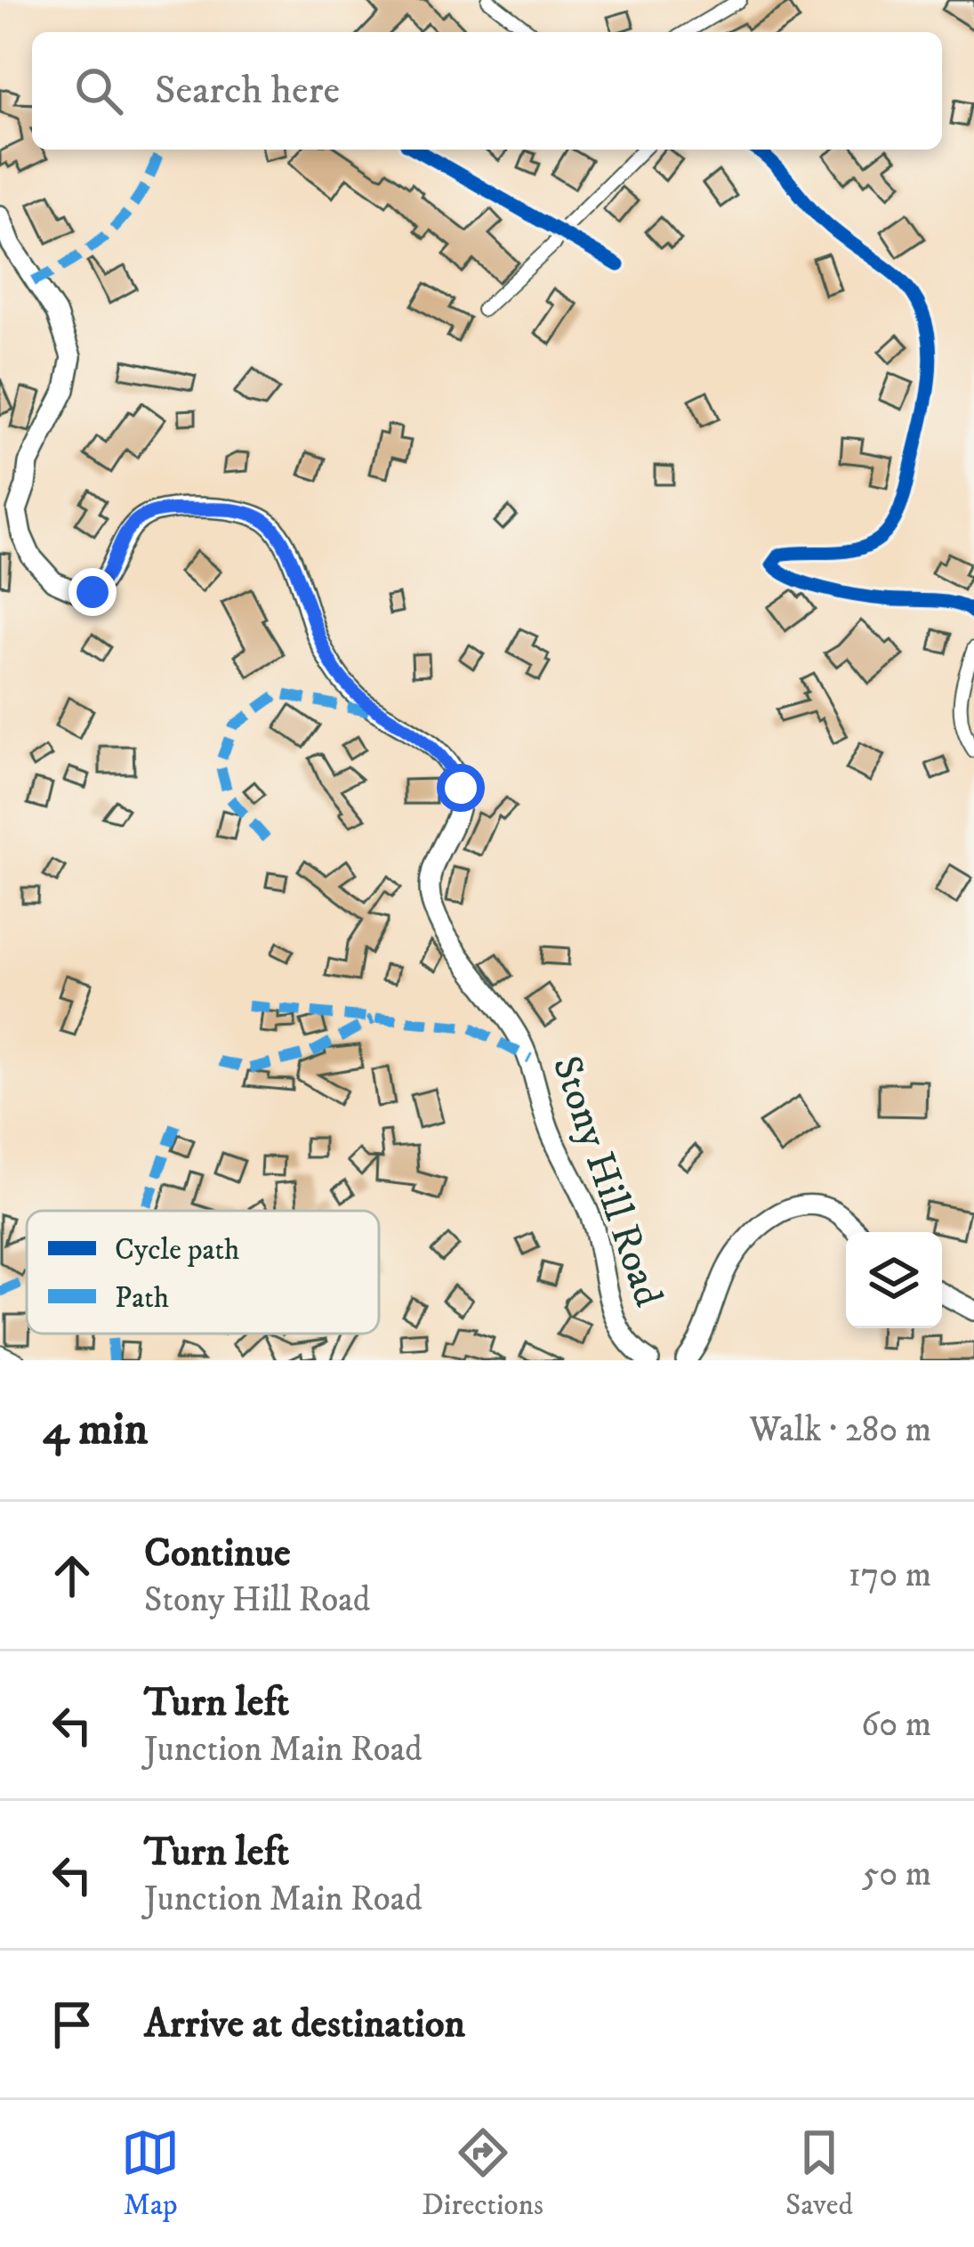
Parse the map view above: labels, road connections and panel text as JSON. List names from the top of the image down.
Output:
{
  "streets": {
    "main road": ["Stony Hill Road"]
  },
  "legend": ["Cycle path", "Path"],
  "page": {
    "search": "Search here",
    "heading": ["4 min", "Walk · 280 m"],
    "list": [
      ["Continue", "Stony Hill Road", "170 m"],
      ["Turn left", "Junction Main Road", "60 m"],
      ["Turn left", "Junction Main Road", "50 m"],
      "Arrive at destination"
    ],
    "nav": ["Map", "Directions", "Saved"]
  }
}
